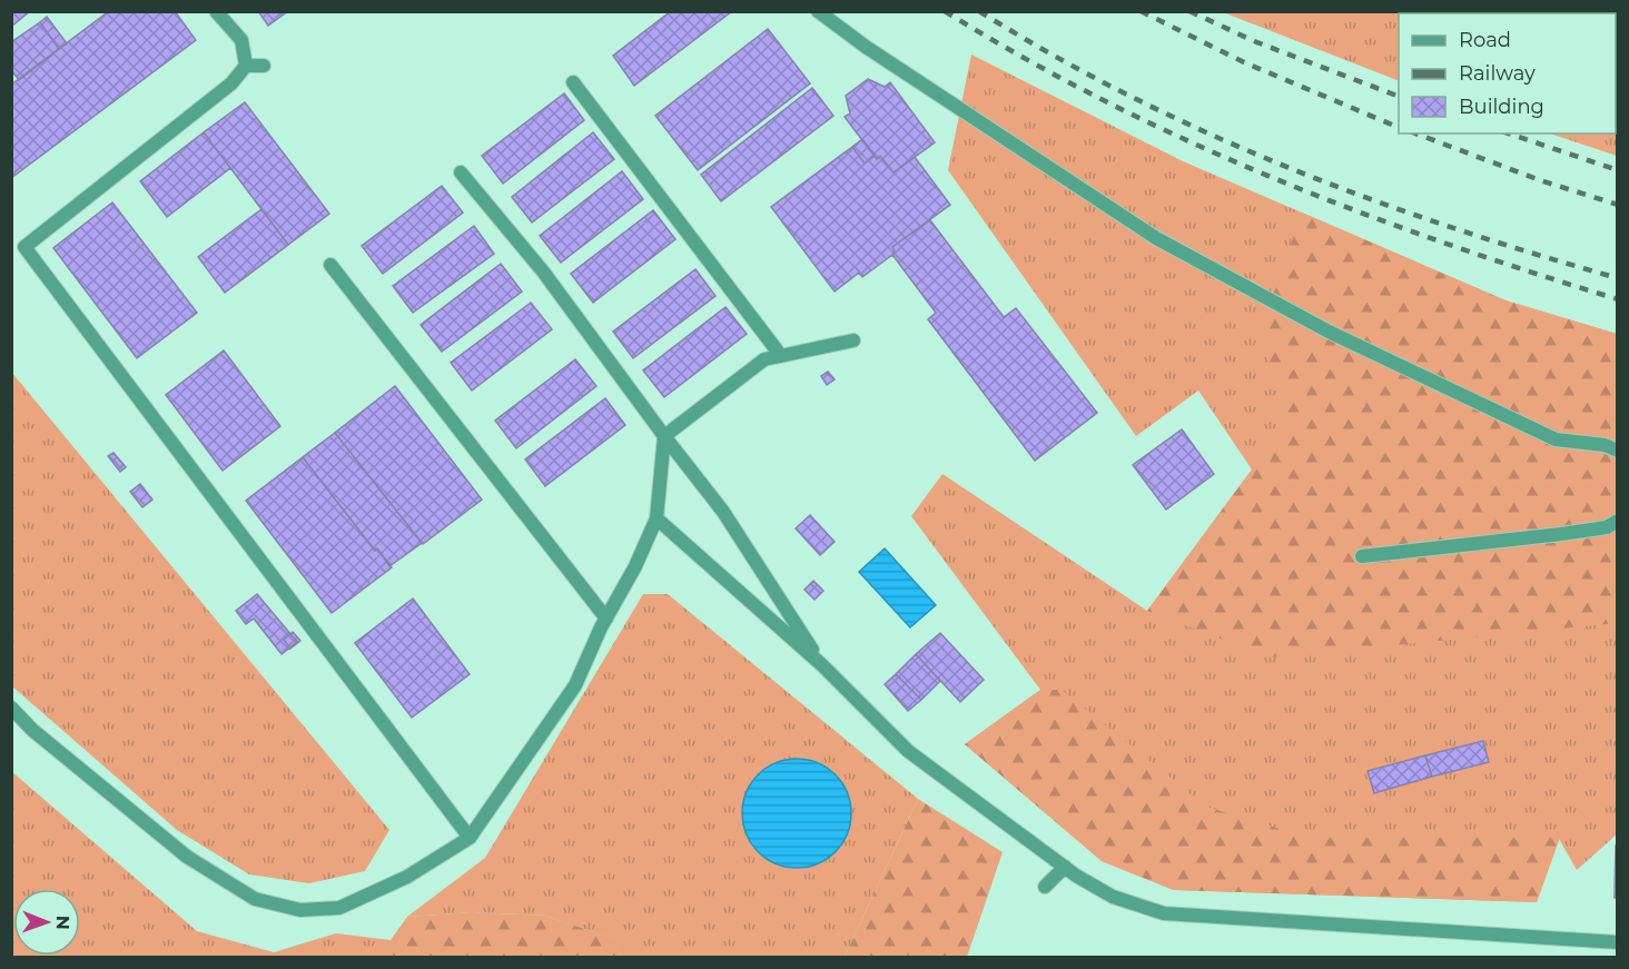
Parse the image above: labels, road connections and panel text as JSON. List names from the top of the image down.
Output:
{
  "legend": ["Road", "Railway", "Building"],
  "north": "right"
}
